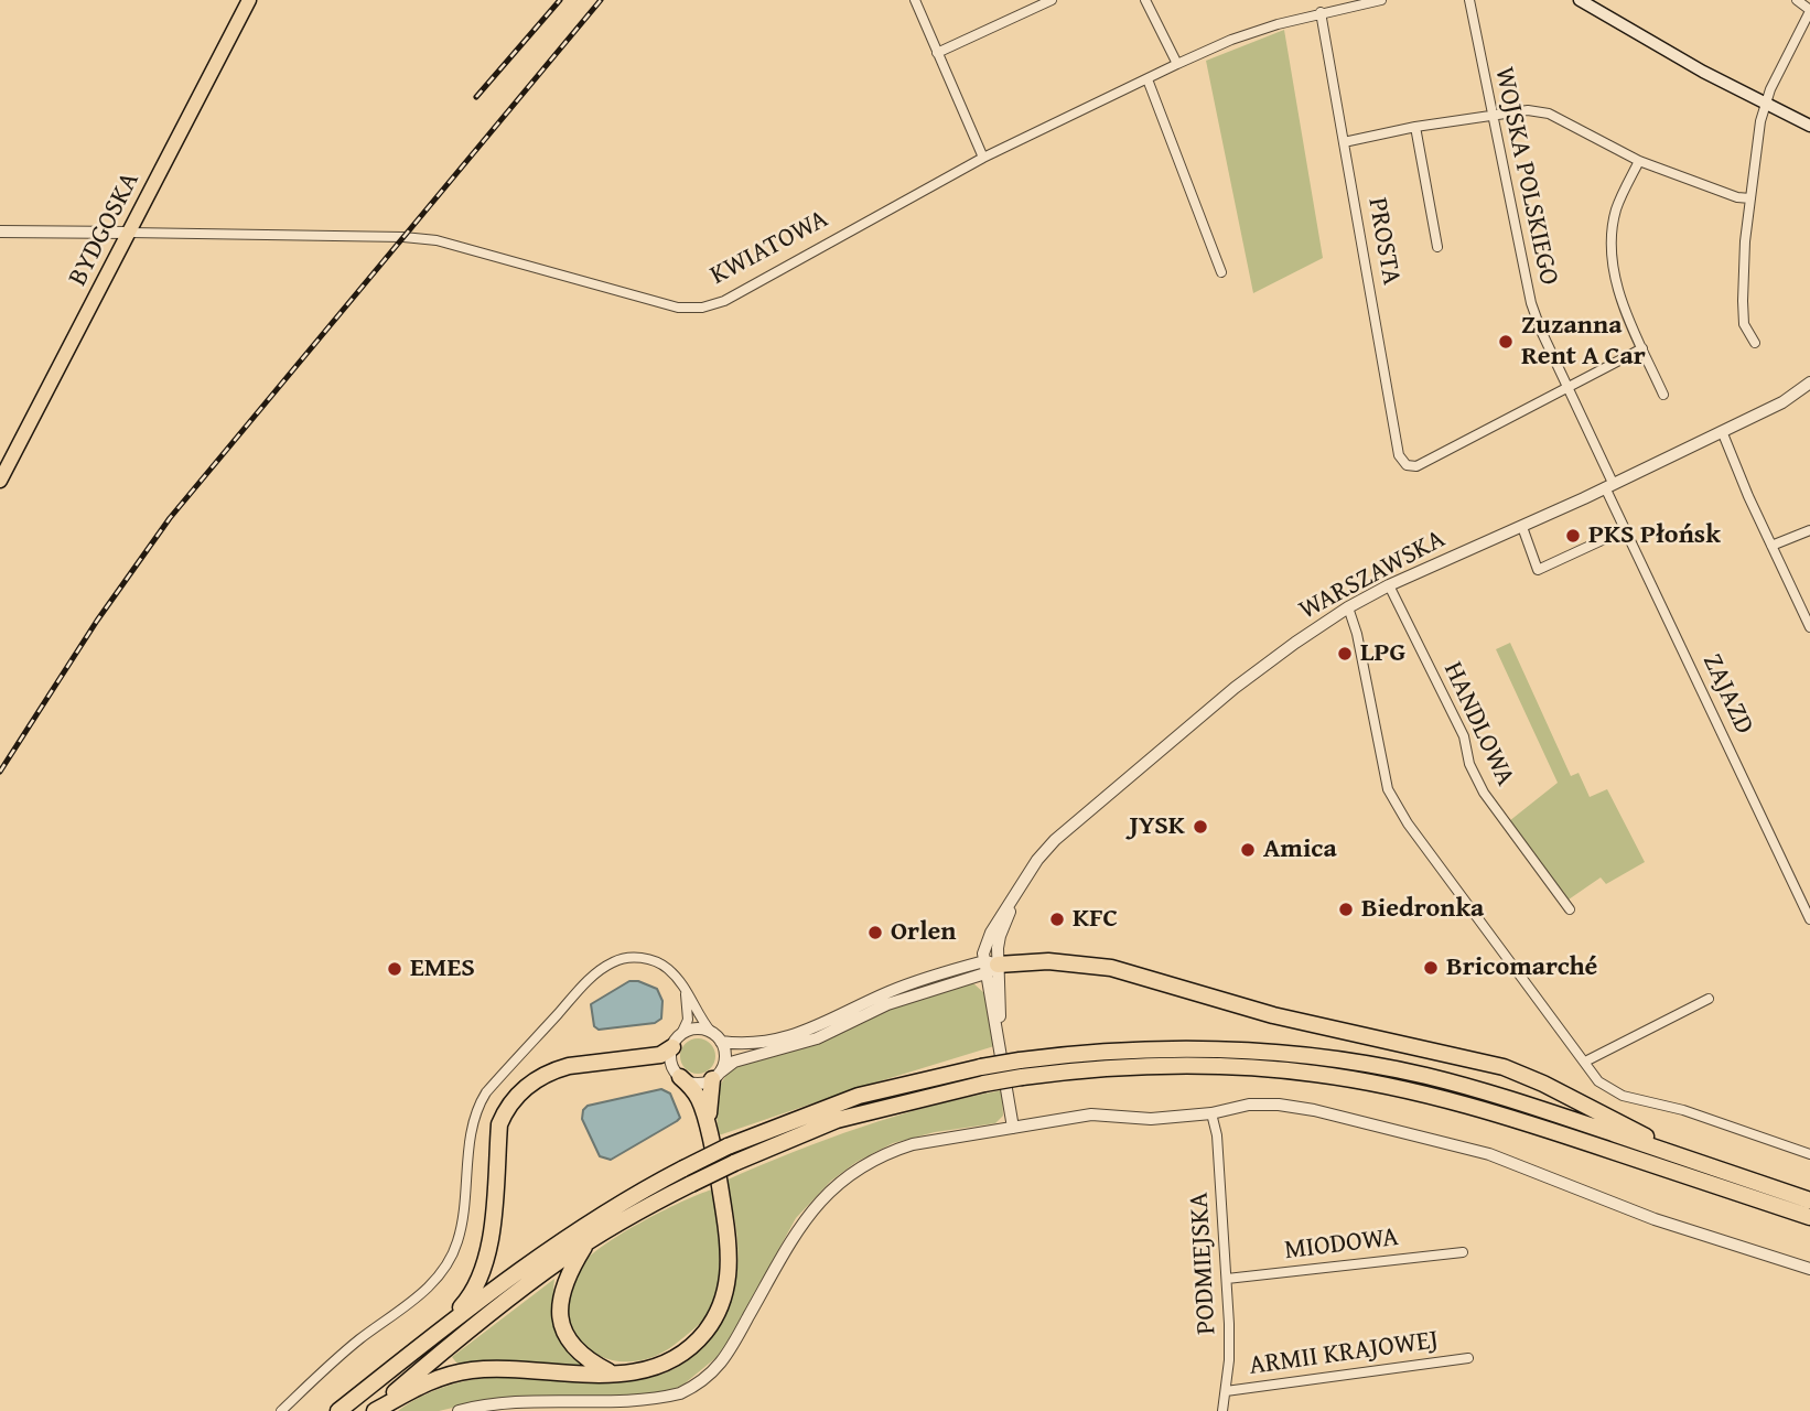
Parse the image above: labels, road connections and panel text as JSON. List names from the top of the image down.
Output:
{
  "streets": {
    "main road": ["BYDGOSKA"],
    "street": [
      "WOJSKA POLSKIEGO",
      "PROSTA",
      "KWIATOWA",
      "WARSZAWSKA",
      "ZAJAZD",
      "HANDLOWA",
      "MIODOWA",
      "PODMIEJSKA",
      "ARMII KRAJOWEJ"
    ]
  },
  "crossings": [
    ["WOJSKA POLSKIEGO", "PROSTA"],
    ["WOJSKA POLSKIEGO", "WARSZAWSKA"],
    ["WOJSKA POLSKIEGO", "ZAJAZD"],
    ["BYDGOSKA", "KWIATOWA"],
    ["PROSTA", "KWIATOWA"],
    ["WARSZAWSKA", "ZAJAZD"],
    ["WARSZAWSKA", "HANDLOWA"],
    ["MIODOWA", "PODMIEJSKA"],
    ["PODMIEJSKA", "ARMII KRAJOWEJ"]
  ],
  "places": [
    "Zuzanna Rent A Car",
    "PKS Płońsk",
    "LPG",
    "JYSK",
    "Amica",
    "Biedronka",
    "KFC",
    "Orlen",
    "Bricomarché",
    "EMES"
  ]
}
